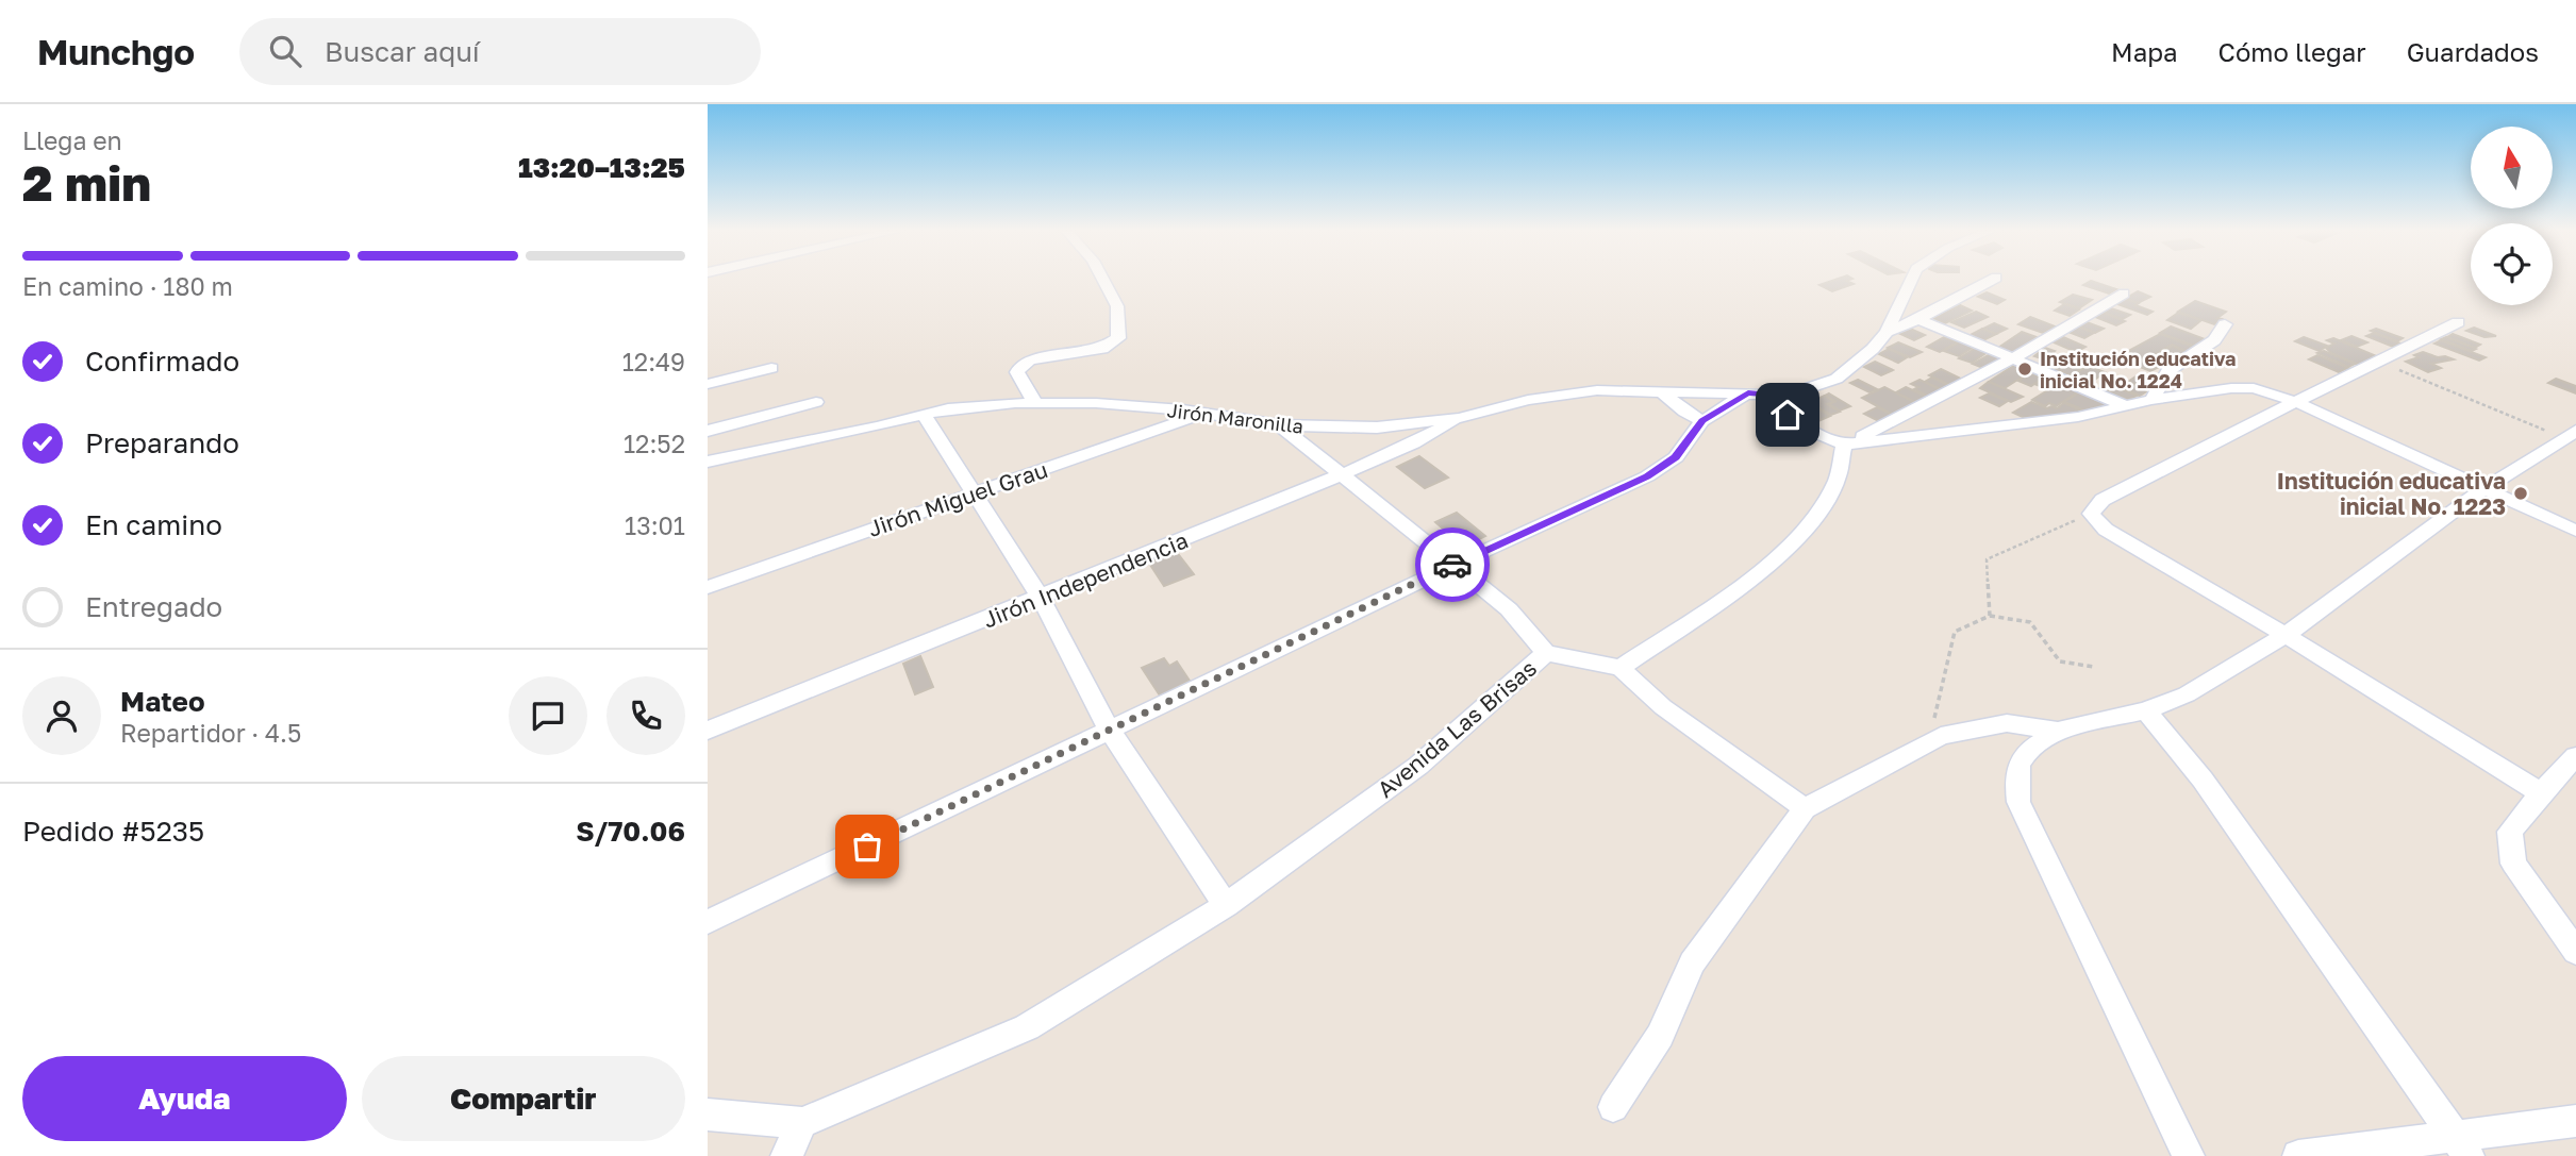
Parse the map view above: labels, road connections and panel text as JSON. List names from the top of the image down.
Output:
{
  "streets": {
    "street": [
      "Jirón Maronilla",
      "Jirón Miguel Grau",
      "Jirón Independencia",
      "Avenida Las Brisas"
    ]
  },
  "crossings": [
    ["Jirón Maronilla", "Jirón Miguel Grau"],
    ["Jirón Maronilla", "Jirón Independencia"]
  ],
  "places": ["Institución educativa inicial No. 1224", "Institución educativa inicial No. 1223"],
  "north": "top",
  "page": {
    "header": "Munchgo",
    "search": "Buscar aquí",
    "nav": ["Mapa", "Cómo llegar", "Guardados"],
    "heading": ["2 min", "Llega en", "13:20–13:25"],
    "panel": [
      "Mateo",
      "Repartidor · 4.5",
      "Pedido #5235",
      "S/70.06"
    ],
    "bar": "En camino · 180 m",
    "list": [
      ["Confirmado", "12:49"],
      ["Preparando", "12:52"],
      ["En camino", "13:01"],
      "Entregado"
    ],
    "buttons": ["Ayuda", "Compartir"]
  }
}
